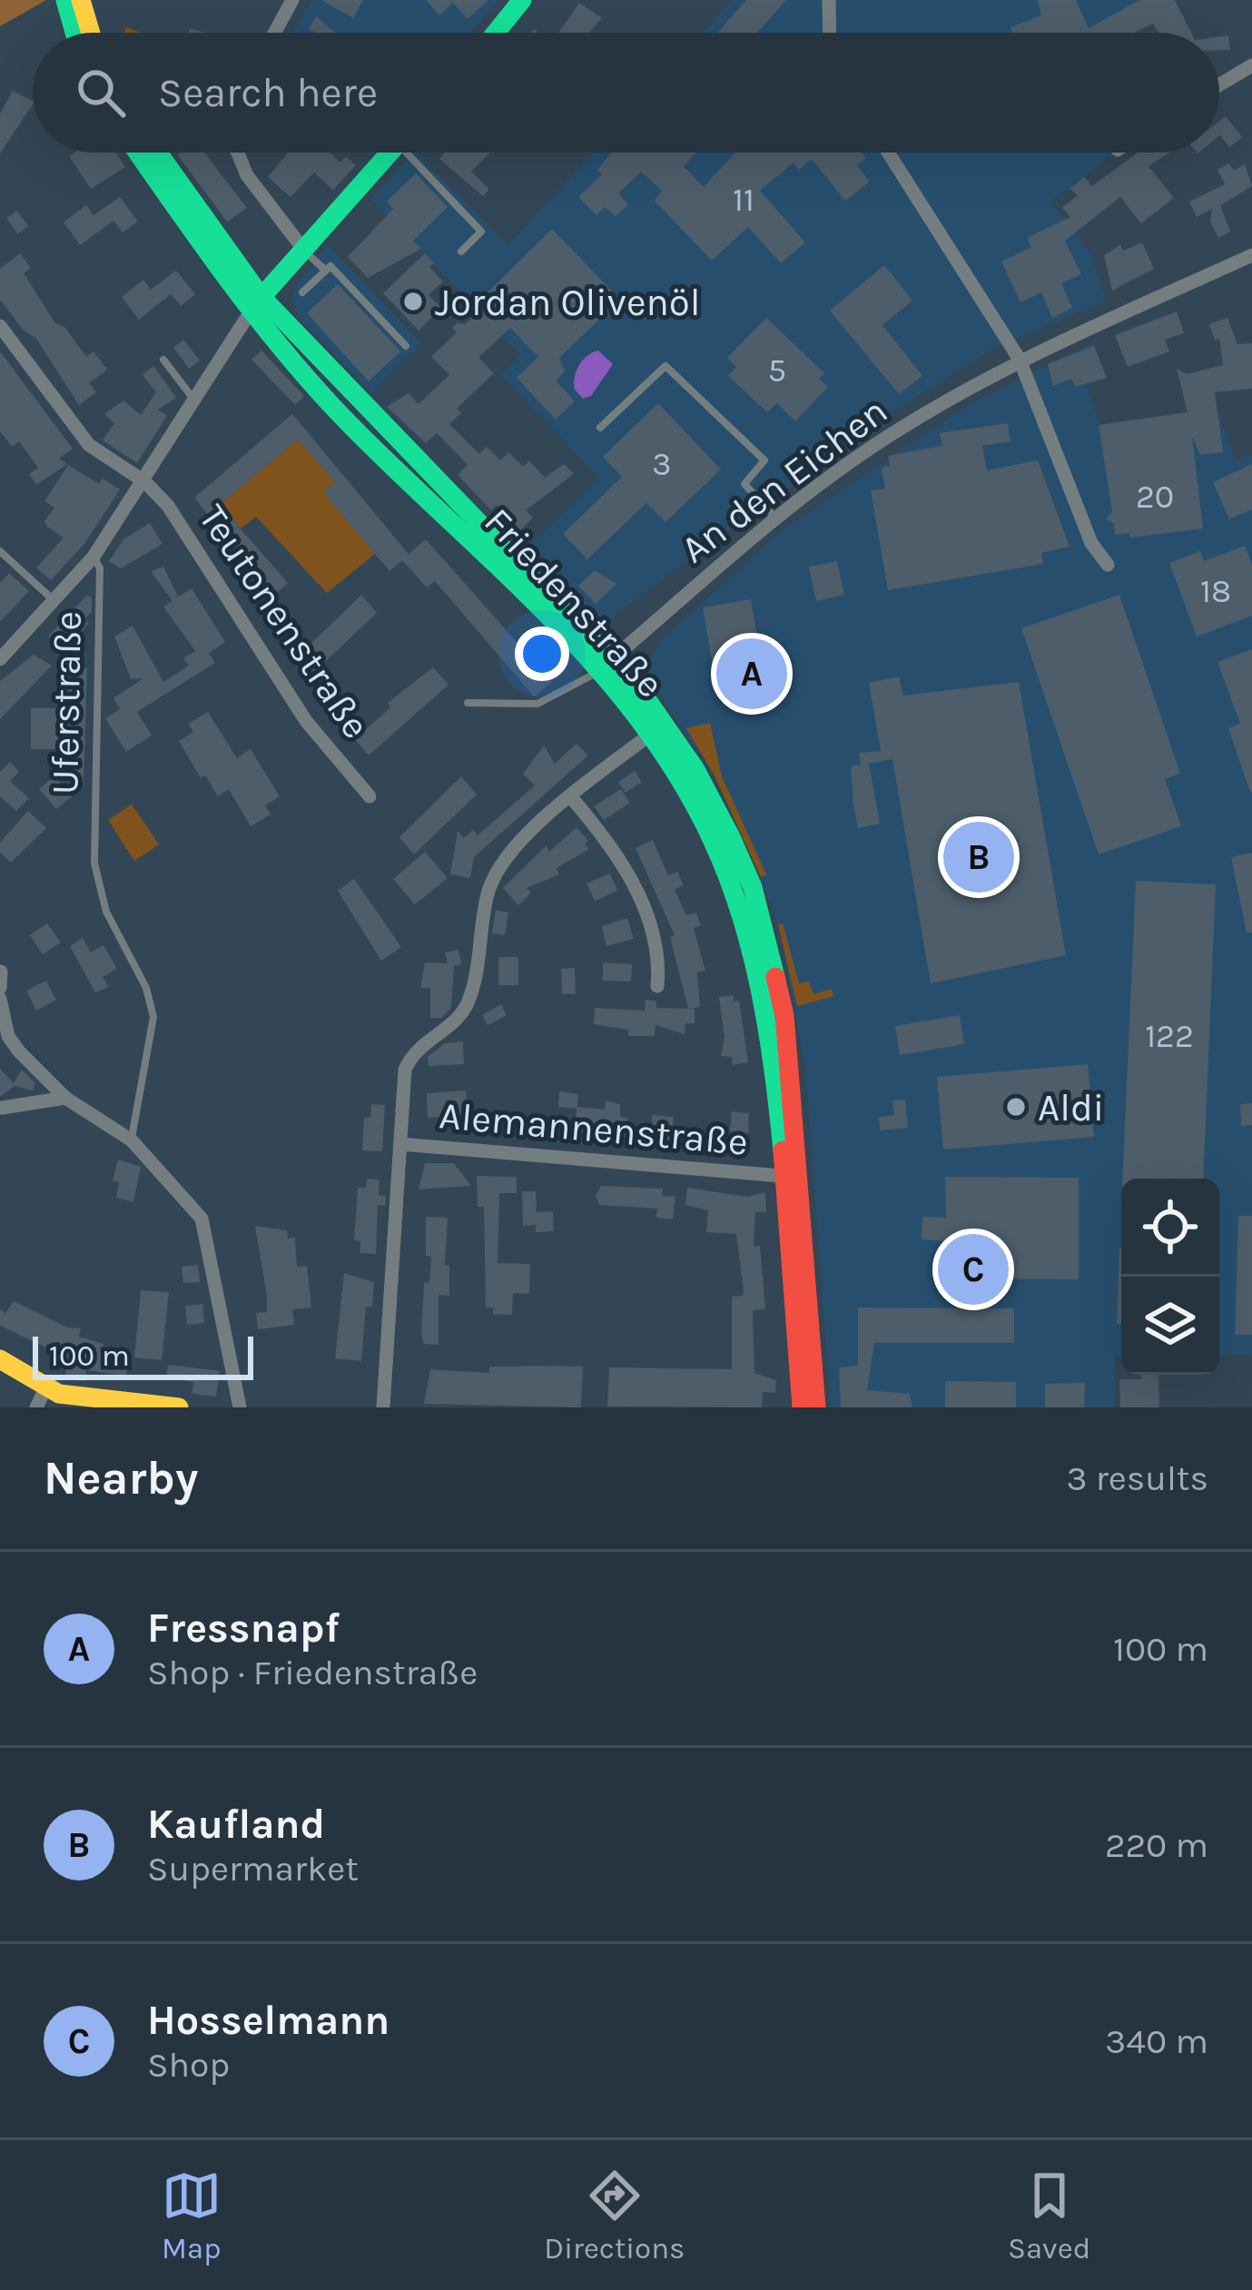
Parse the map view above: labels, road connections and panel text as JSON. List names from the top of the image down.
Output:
{
  "streets": {
    "main road": ["Friedenstraße"],
    "street": [
      "An den Eichen",
      "Teutonenstraße",
      "Uferstraße",
      "Alemannenstraße"
    ]
  },
  "crossings": [
    ["An den Eichen", "Friedenstraße"],
    ["Friedenstraße", "Uferstraße"],
    ["Friedenstraße", "Alemannenstraße"],
    ["Teutonenstraße", "Uferstraße"]
  ],
  "places": ["Jordan Olivenöl", "Aldi"],
  "house_numbers": [
    "11",
    "5",
    "3",
    "20",
    "18",
    "122"
  ],
  "scale_bar": "100 m",
  "page": {
    "search": "Search here",
    "pins": ["A", "B", "C"],
    "scale": "100 m",
    "heading": ["Nearby", "3 results"],
    "list": [
      {
        "mark": "A",
        "name": "Fressnapf",
        "note": "Shop · Friedenstraße",
        "value": "100 m"
      },
      {
        "mark": "B",
        "name": "Kaufland",
        "note": "Supermarket",
        "value": "220 m"
      },
      {
        "mark": "C",
        "name": "Hosselmann",
        "note": "Shop",
        "value": "340 m"
      }
    ],
    "nav": ["Map", "Directions", "Saved"]
  }
}
